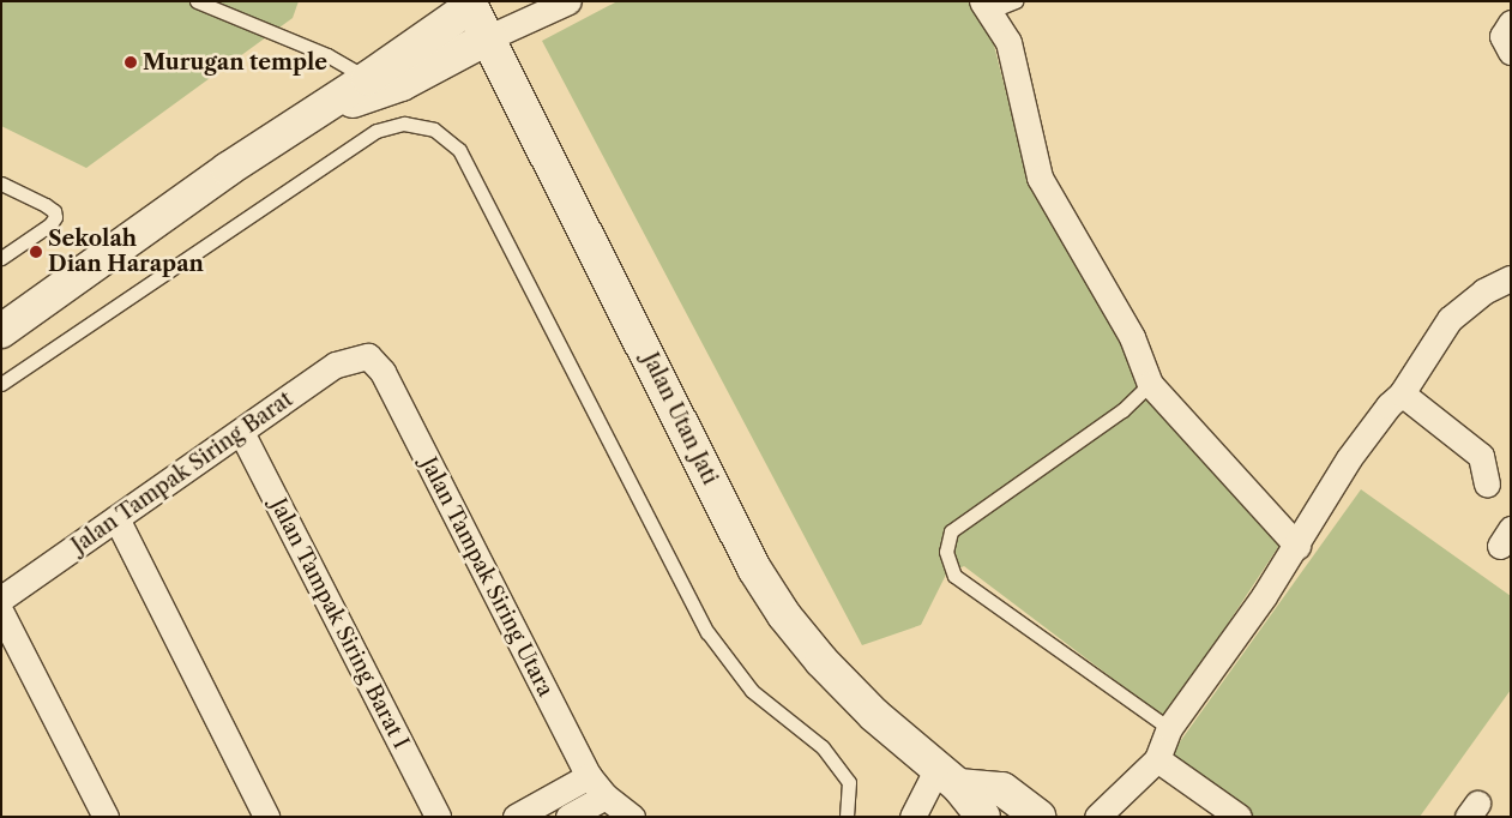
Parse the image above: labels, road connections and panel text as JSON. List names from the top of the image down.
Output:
{
  "streets": {
    "main road": ["Jalan Utan Jati"],
    "street": ["Jalan Tampak Siring Barat", "Jalan Tampak Siring Utara", "Jalan Tampak Siring Barat I"]
  },
  "crossings": [
    ["Jalan Tampak Siring Barat", "Jalan Tampak Siring Utara"],
    ["Jalan Tampak Siring Barat", "Jalan Tampak Siring Barat I"]
  ],
  "places": ["Murugan temple", "Sekolah Dian Harapan"]
}
